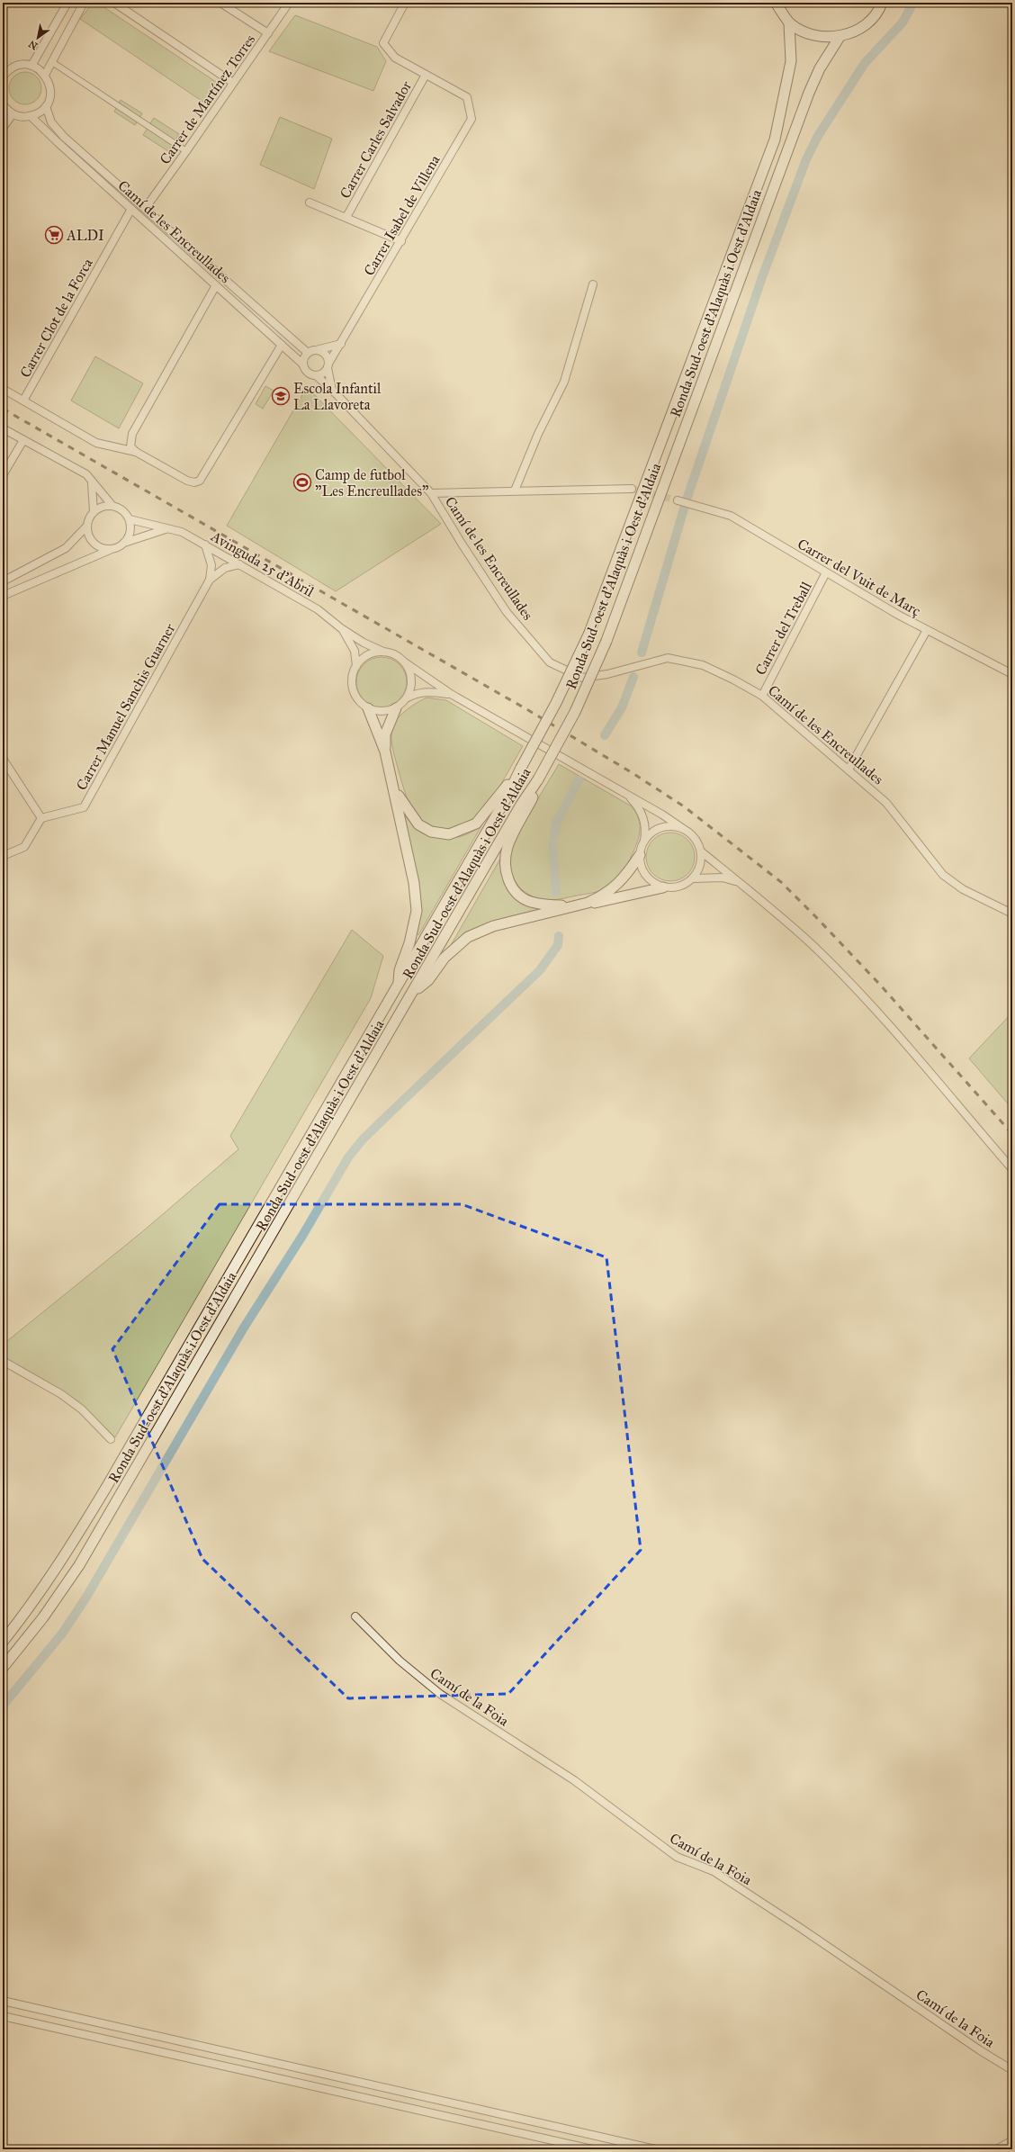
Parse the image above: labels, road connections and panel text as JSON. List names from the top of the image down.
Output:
{
  "streets": {
    "main road": ["Ronda Sud-oest d'Alaquàs i Oest d'Aldaia"],
    "street": [
      "Carrer de Martínez Torres",
      "Carrer Carles Salvador",
      "Carrer Isabel de Villena",
      "Camí de les Encreullades",
      "Carrer Clot de la Forca",
      "Avinguda 25 d'Abril",
      "Carrer del Vuit de Març",
      "Carrer del Treball",
      "Carrer Manuel Sanchis Guarner",
      "Camí de la Foia"
    ]
  },
  "crossings": [
    ["Carrer de Martínez Torres", "Camí de les Encreullades"],
    ["Carrer Carles Salvador", "Carrer Isabel de Villena"],
    ["Carrer Isabel de Villena", "Camí de les Encreullades"],
    ["Camí de les Encreullades", "Carrer Clot de la Forca"],
    ["Camí de les Encreullades", "Carrer del Treball"],
    ["Avinguda 25 d'Abril", "Carrer Manuel Sanchis Guarner"],
    ["Carrer del Vuit de Març", "Carrer del Treball"]
  ],
  "places": {
    "supermarket": ["ALDI"],
    "school or university": ["Escola Infantil La Llavoreta"],
    "sports": ["Camp de futbol \"Les Encreullades\""]
  },
  "north": "bottom left"
}
